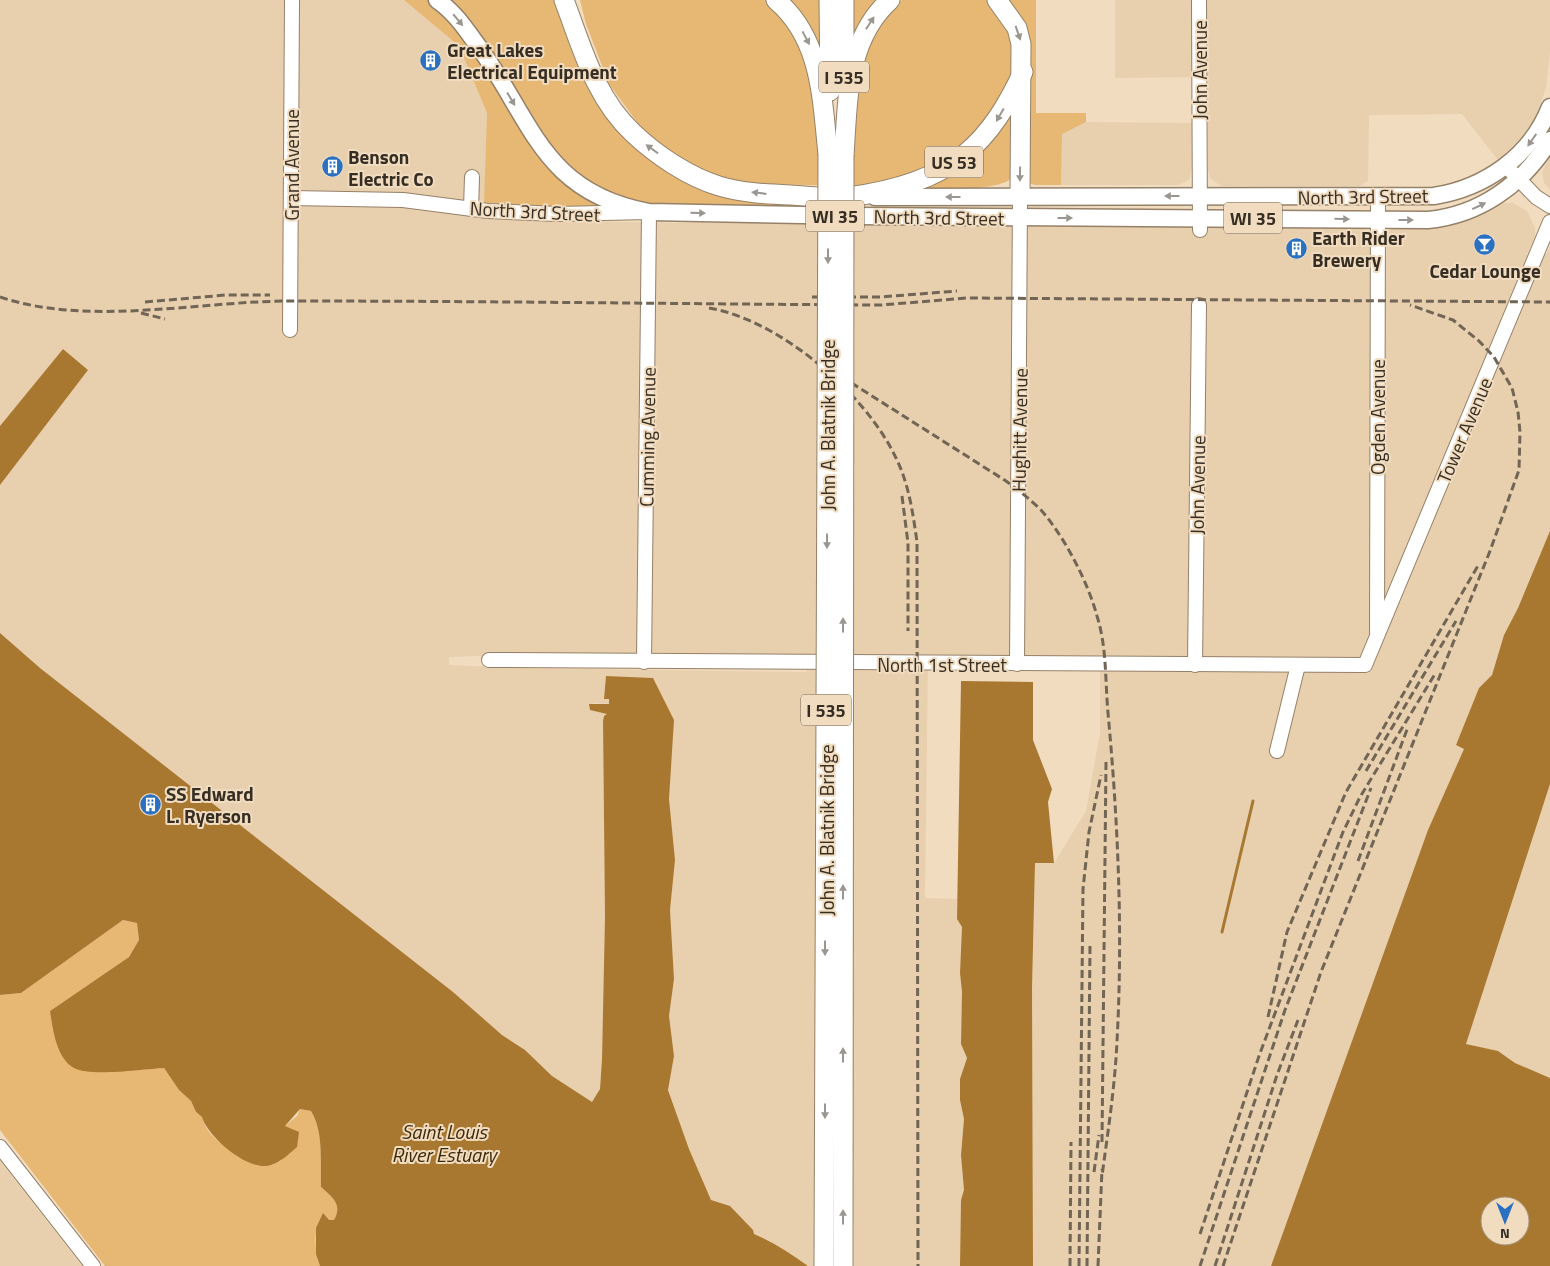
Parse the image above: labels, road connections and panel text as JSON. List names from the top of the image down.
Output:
{
  "streets": {
    "highway": [
      "I 535",
      "US 53",
      "North 3rd Street",
      "John A. Blatnik Bridge"
    ],
    "main road": ["WI 35"],
    "street": [
      "John Avenue",
      "Grand Avenue",
      "Ogden Avenue",
      "Hughitt Avenue",
      "Tower Avenue",
      "Cumming Avenue",
      "North 1st Street"
    ]
  },
  "crossings": [
    ["John Avenue", "North 3rd Street"],
    ["John Avenue", "North 1st Street"],
    ["I 535", "John A. Blatnik Bridge"],
    ["US 53", "North 3rd Street"],
    ["Grand Avenue", "North 3rd Street"],
    ["North 3rd Street", "WI 35"],
    ["North 3rd Street", "Ogden Avenue"],
    ["North 3rd Street", "Hughitt Avenue"],
    ["North 3rd Street", "Cumming Avenue"],
    ["WI 35", "Cumming Avenue"],
    ["Ogden Avenue", "Tower Avenue"],
    ["Ogden Avenue", "North 1st Street"],
    ["Hughitt Avenue", "North 1st Street"],
    ["Tower Avenue", "North 1st Street"],
    ["Cumming Avenue", "North 1st Street"]
  ],
  "water": ["Saint Louis River Estuary"],
  "places": {
    "building": [
      "Great Lakes Electrical Equipment",
      "Benson Electric Co",
      "Earth Rider Brewery",
      "SS Edward L. Ryerson"
    ],
    "bar": ["Cedar Lounge"]
  },
  "north": "bottom"
}
